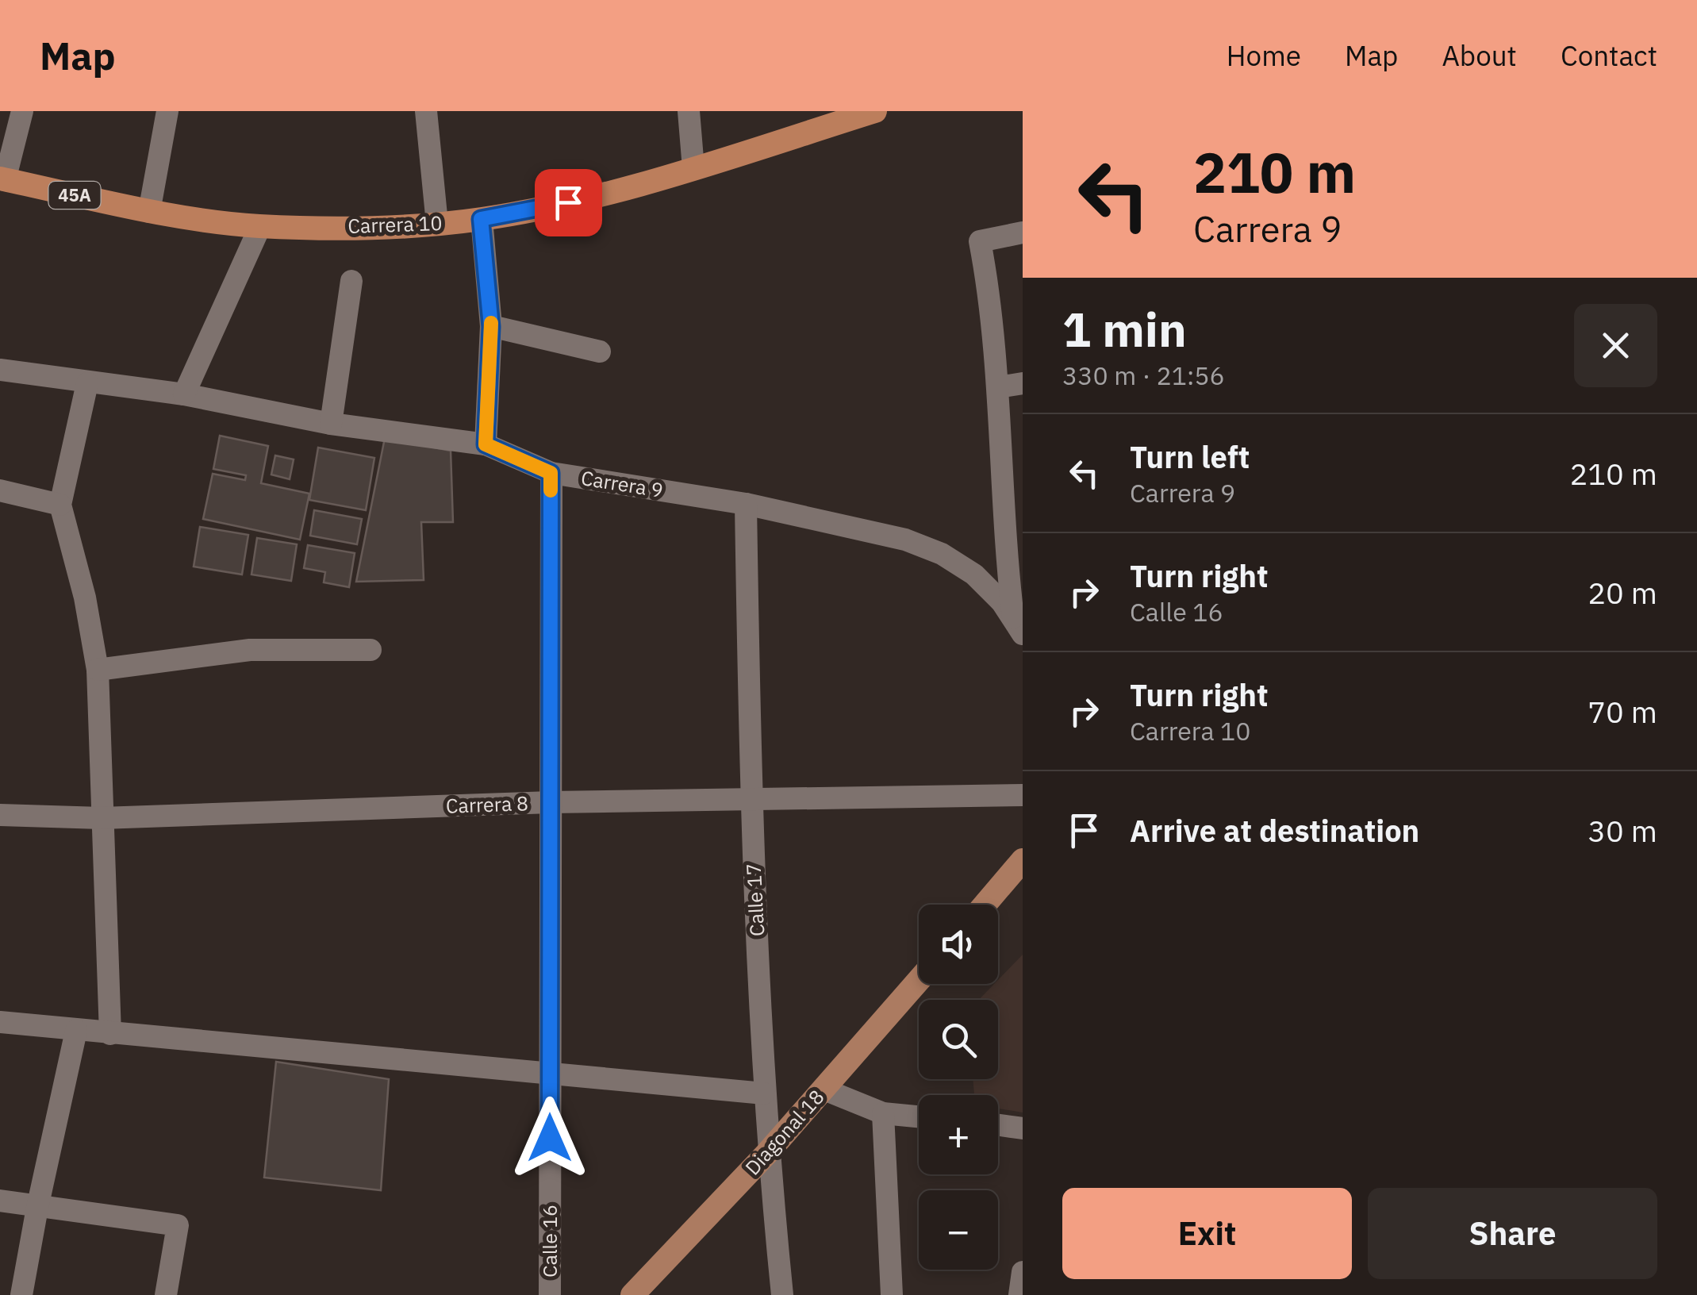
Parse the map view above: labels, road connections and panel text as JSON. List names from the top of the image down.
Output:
{
  "streets": {
    "highway": ["45A", "Carrera 10"],
    "main road": ["Diagonal 18"],
    "street": [
      "Carrera 9",
      "Carrera 8",
      "Calle 17",
      "Calle 16"
    ]
  },
  "crossings": [
    ["Carrera 9", "Calle 17"],
    ["Carrera 9", "Calle 16"],
    ["Carrera 8", "Calle 17"],
    ["Carrera 8", "Calle 16"],
    ["Calle 17", "Diagonal 18"]
  ],
  "page": {
    "header": "Map",
    "nav": [
      "Home",
      "Map",
      "About",
      "Contact"
    ],
    "turn": ["210 m", "Carrera 9"],
    "heading": ["1 min", "330 m · 21:56"],
    "list": [
      {
        "name": "Turn left",
        "note": "Carrera 9",
        "value": "210 m"
      },
      {
        "name": "Turn right",
        "note": "Calle 16",
        "value": "20 m"
      },
      {
        "name": "Turn right",
        "note": "Carrera 10",
        "value": "70 m"
      },
      {
        "name": "Arrive at destination",
        "value": "30 m"
      }
    ],
    "map_buttons": ["+", "−"],
    "buttons": ["Exit", "Share"]
  }
}
